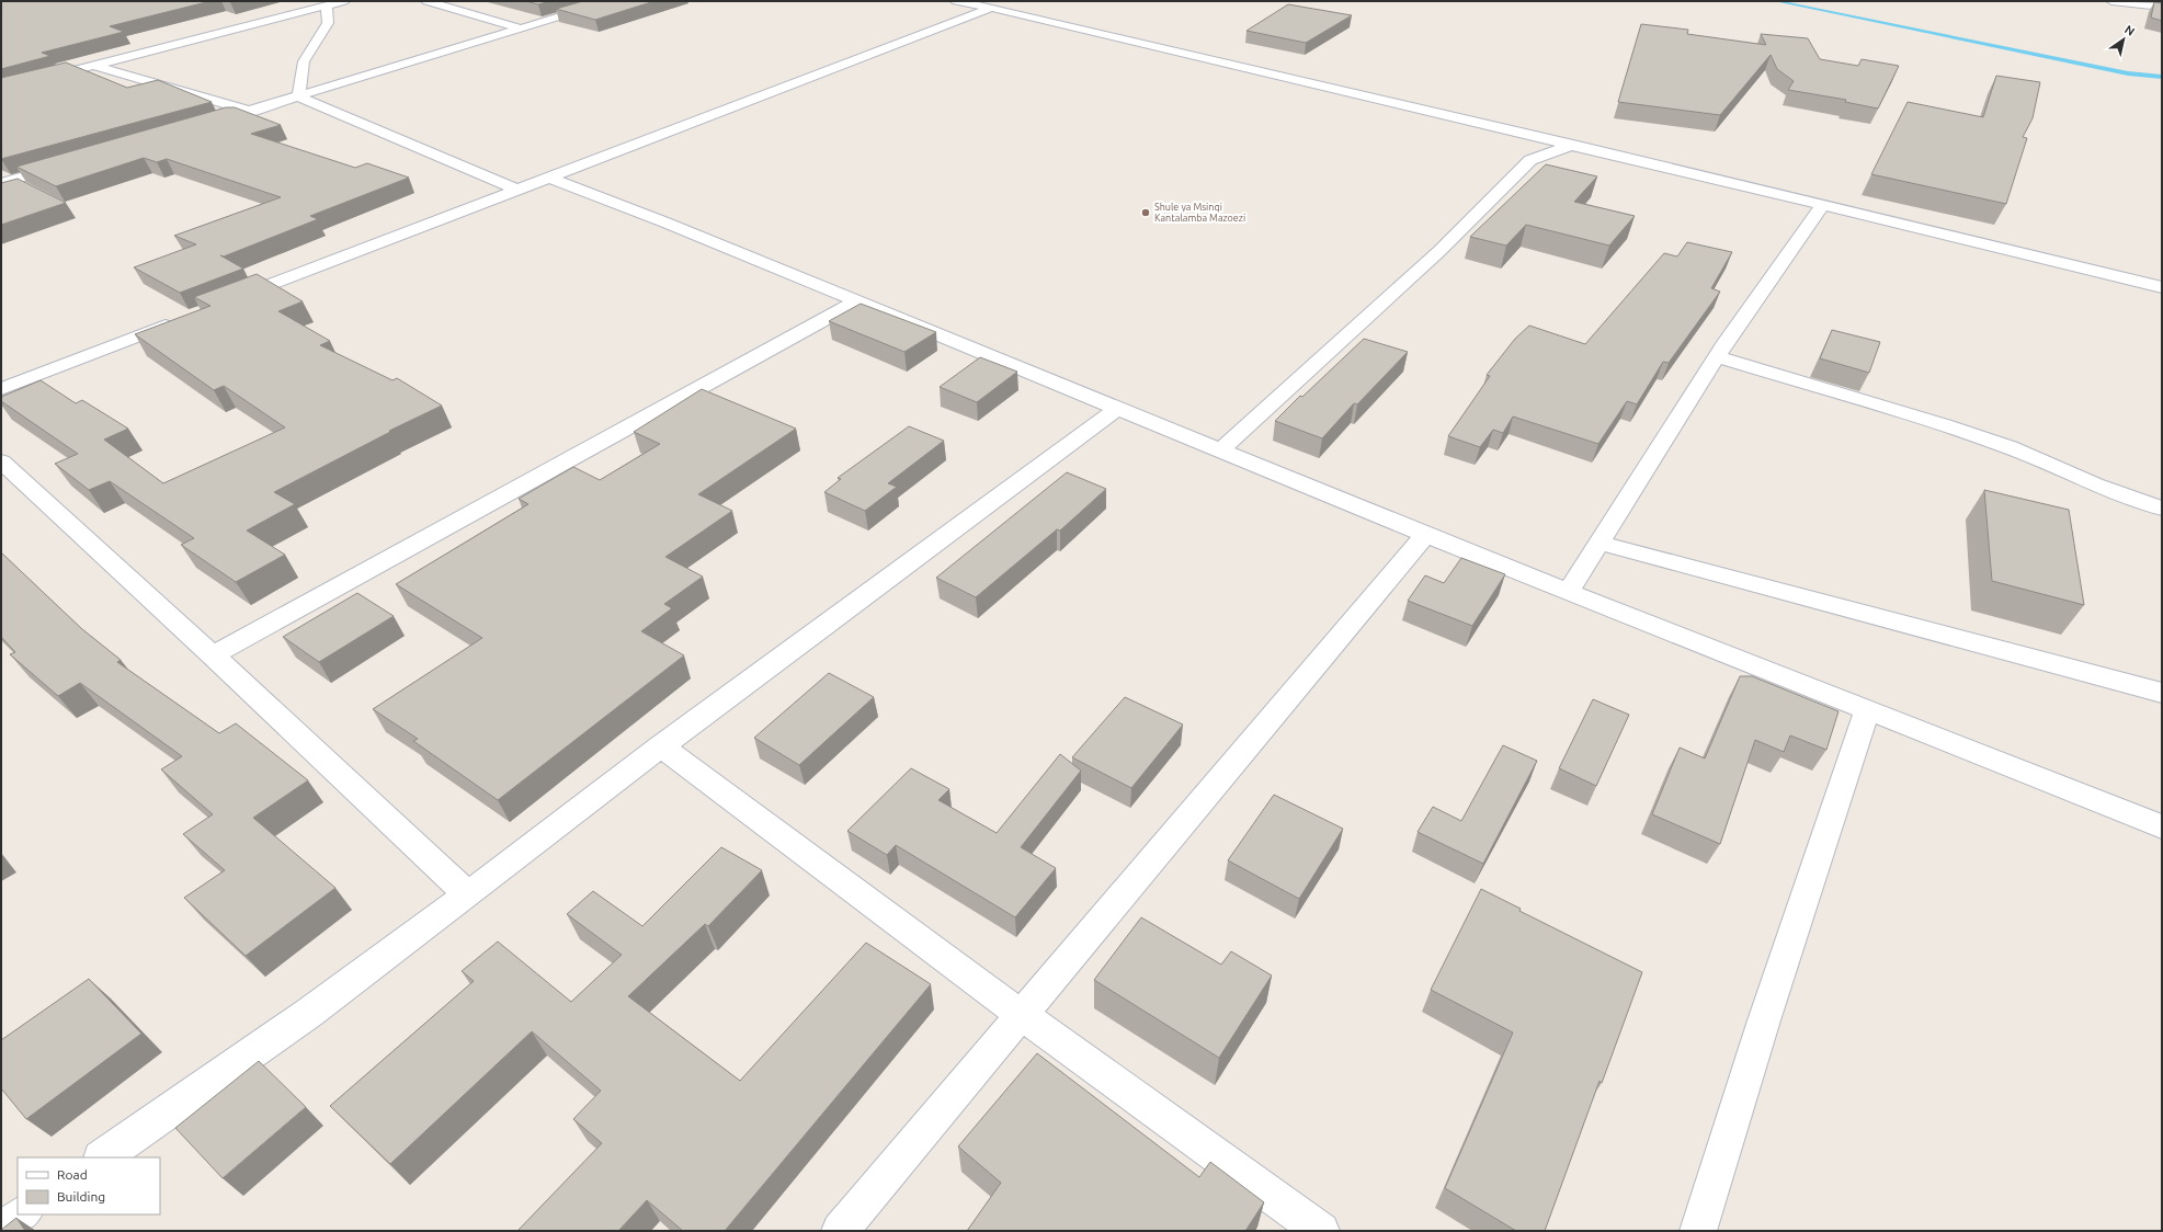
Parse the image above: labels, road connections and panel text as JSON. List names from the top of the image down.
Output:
{
  "places": ["Shule ya Msingi Kantalamba Mazoezi"],
  "legend": ["Road", "Building"],
  "north": "top right"
}
